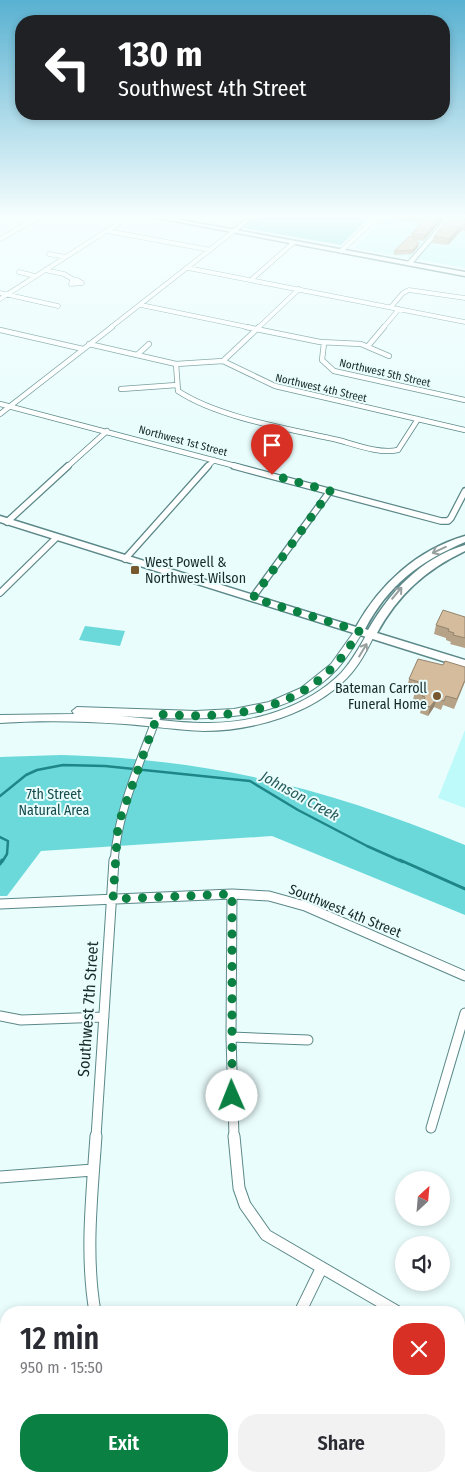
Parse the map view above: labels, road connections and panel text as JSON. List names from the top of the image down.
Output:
{
  "streets": {
    "street": [
      "Northwest 5th Street",
      "Northwest 4th Street",
      "Northwest 1st Street",
      "Southwest 4th Street",
      "Southwest 7th Street"
    ]
  },
  "crossings": [
    ["Southwest 4th Street", "Southwest 7th Street"]
  ],
  "water": ["Johnson Creek"],
  "parks": ["7th Street Natural Area"],
  "places": {
    "transit": ["West Powell & Northwest Wilson"],
    "other": ["Bateman Carroll Funeral Home"]
  },
  "north": "top right",
  "page": {
    "turn": ["130 m", "Southwest 4th Street"],
    "heading": ["12 min", "950 m · 15:50"],
    "buttons": ["Exit", "Share"]
  }
}
